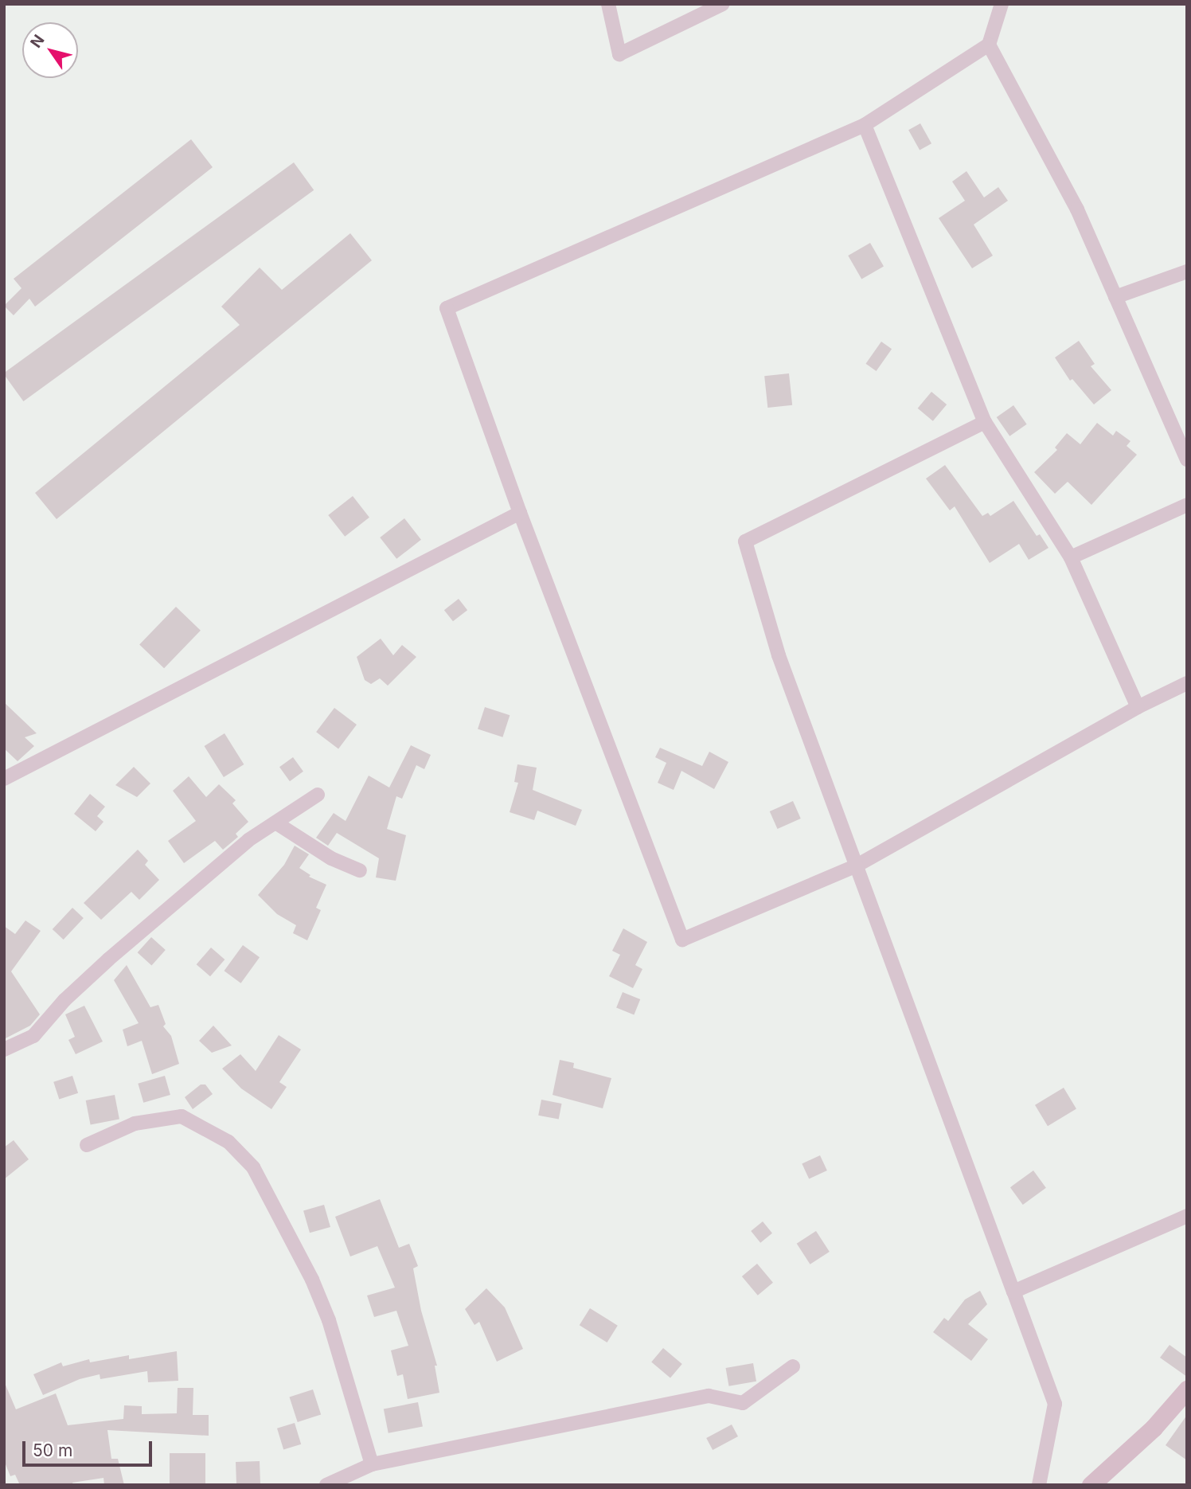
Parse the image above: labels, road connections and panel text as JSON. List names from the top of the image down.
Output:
{
  "scale_bar": "50 m",
  "north": "top left"
}
